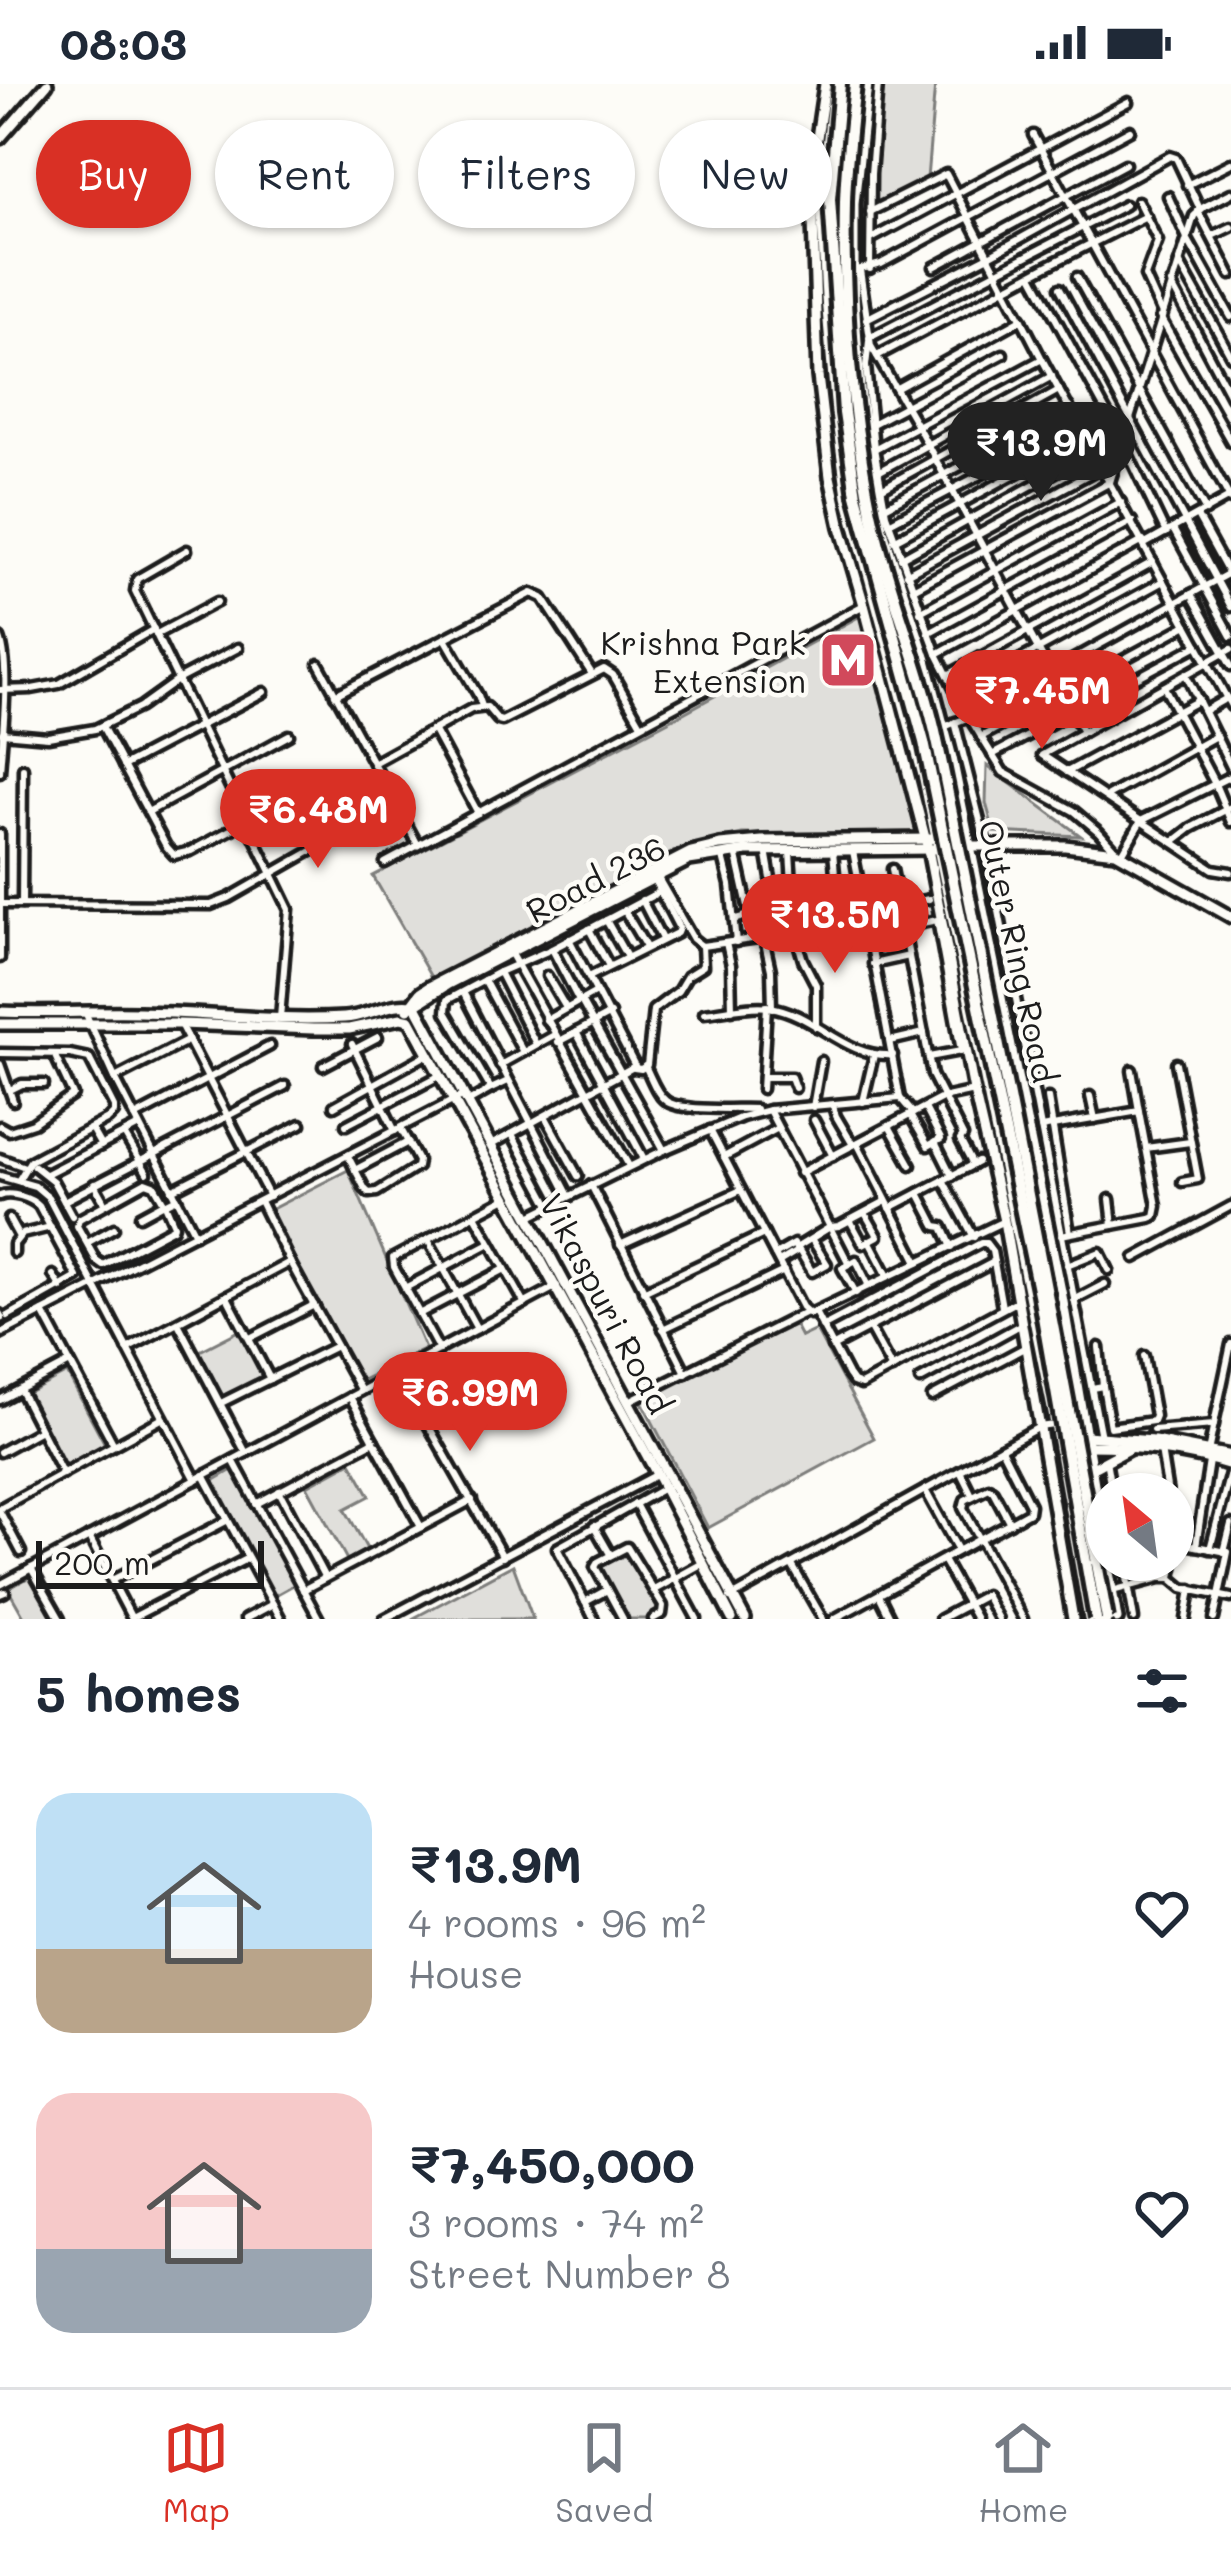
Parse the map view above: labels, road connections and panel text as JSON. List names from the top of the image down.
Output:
{
  "streets": {
    "main road": ["Outer Ring Road"],
    "street": ["Road 236", "Vikaspuri Road"]
  },
  "crossings": [
    ["Road 236", "Vikaspuri Road"]
  ],
  "places": {
    "metro station": ["Krishna Park Extension"]
  },
  "scale_bar": "200 m",
  "north": "top left",
  "page": {
    "status": "08:03",
    "chip": [
      "Buy",
      "Rent",
      "Filters",
      "New"
    ],
    "price": [
      "₹13.9M",
      "₹7.45M",
      "₹6.48M",
      "₹13.5M",
      "₹6.99M"
    ],
    "scale": "200 m",
    "heading": "5 homes",
    "list": [
      {
        "name": "₹13.9M",
        "note": "4 rooms · 96 m² · House"
      },
      {
        "name": "₹7,450,000",
        "note": "3 rooms · 74 m² · Street Number 8"
      }
    ],
    "tabs": ["Map", "Saved", "Home"]
  }
}
